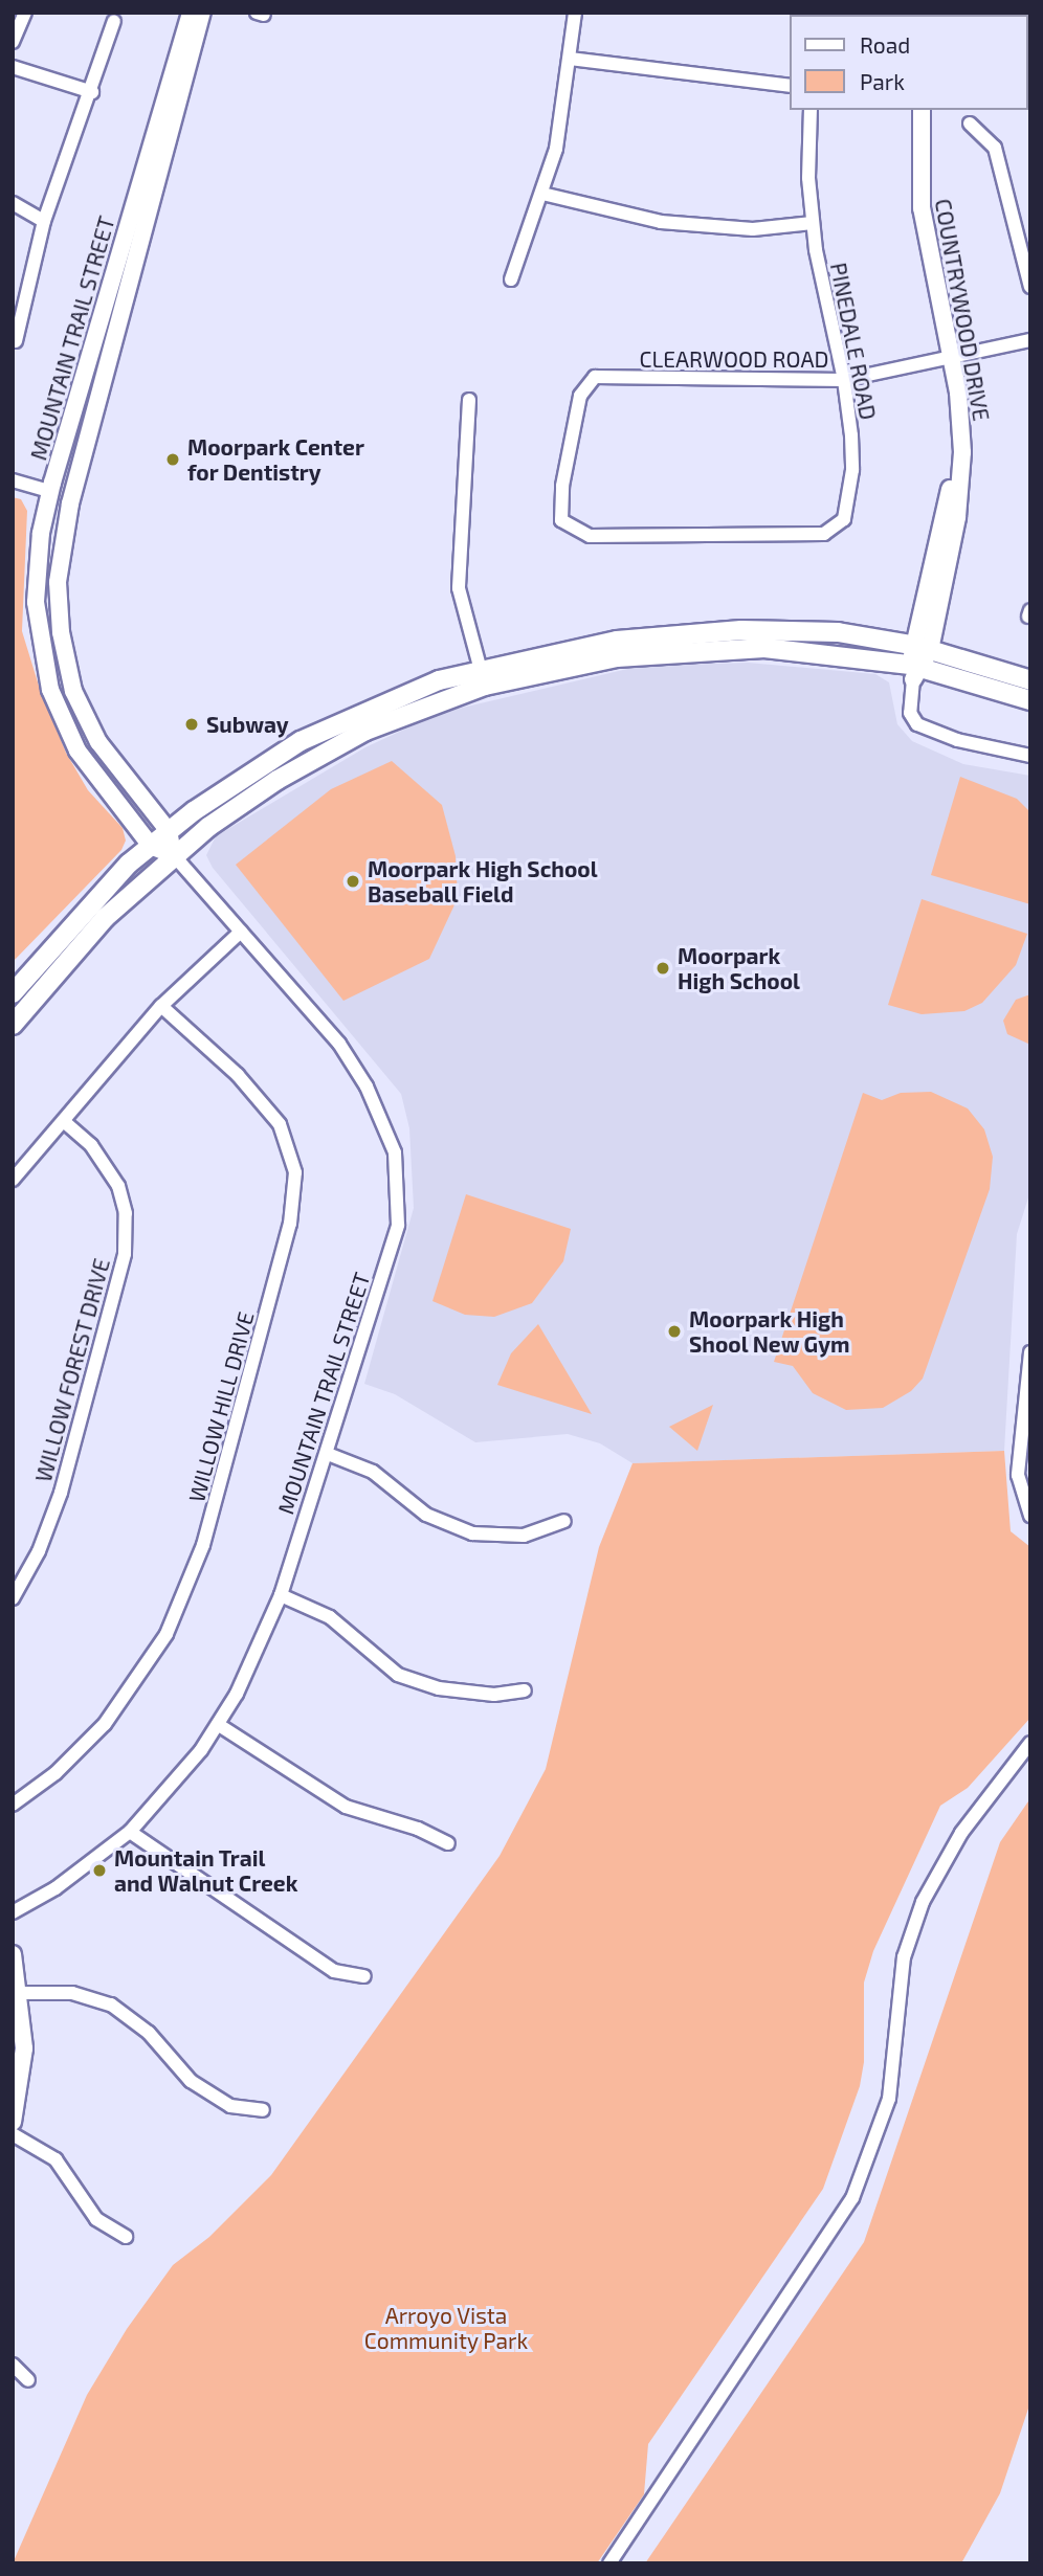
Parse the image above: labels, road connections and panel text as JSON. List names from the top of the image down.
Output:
{
  "streets": {
    "street": [
      "COUNTRYWOOD DRIVE",
      "MOUNTAIN TRAIL STREET",
      "PINEDALE ROAD",
      "CLEARWOOD ROAD",
      "WILLOW FOREST DRIVE",
      "WILLOW HILL DRIVE"
    ]
  },
  "crossings": [
    ["COUNTRYWOOD DRIVE", "CLEARWOOD ROAD"],
    ["PINEDALE ROAD", "CLEARWOOD ROAD"]
  ],
  "parks": ["Arroyo Vista Community Park"],
  "places": [
    "Moorpark Center for Dentistry",
    "Subway",
    "Moorpark High School Baseball Field",
    "Moorpark High School",
    "Moorpark High Shool New Gym",
    "Mountain Trail and Walnut Creek"
  ],
  "legend": ["Road", "Park"]
}
